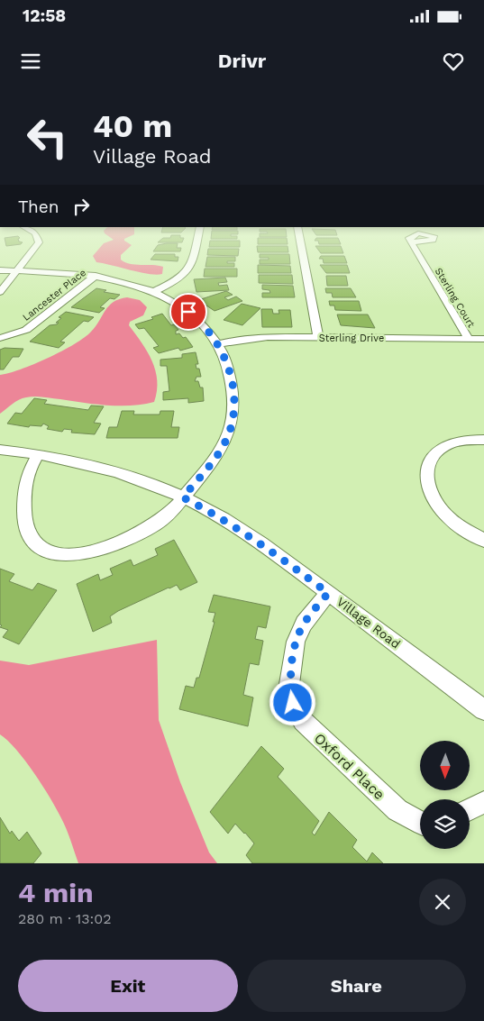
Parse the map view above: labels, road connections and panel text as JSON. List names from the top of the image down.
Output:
{
  "streets": {
    "street": [
      "Lancester Place",
      "Sterling Court",
      "Sterling Drive",
      "Village Road",
      "Oxford Place"
    ]
  },
  "crossings": [
    ["Sterling Court", "Sterling Drive"],
    ["Village Road", "Oxford Place"]
  ],
  "north": "bottom",
  "page": {
    "status": "12:58",
    "header": "Drivr",
    "turn": ["40 m", "Village Road"],
    "then": "Then",
    "heading": ["4 min", "280 m · 13:02"],
    "buttons": ["Exit", "Share"]
  }
}
